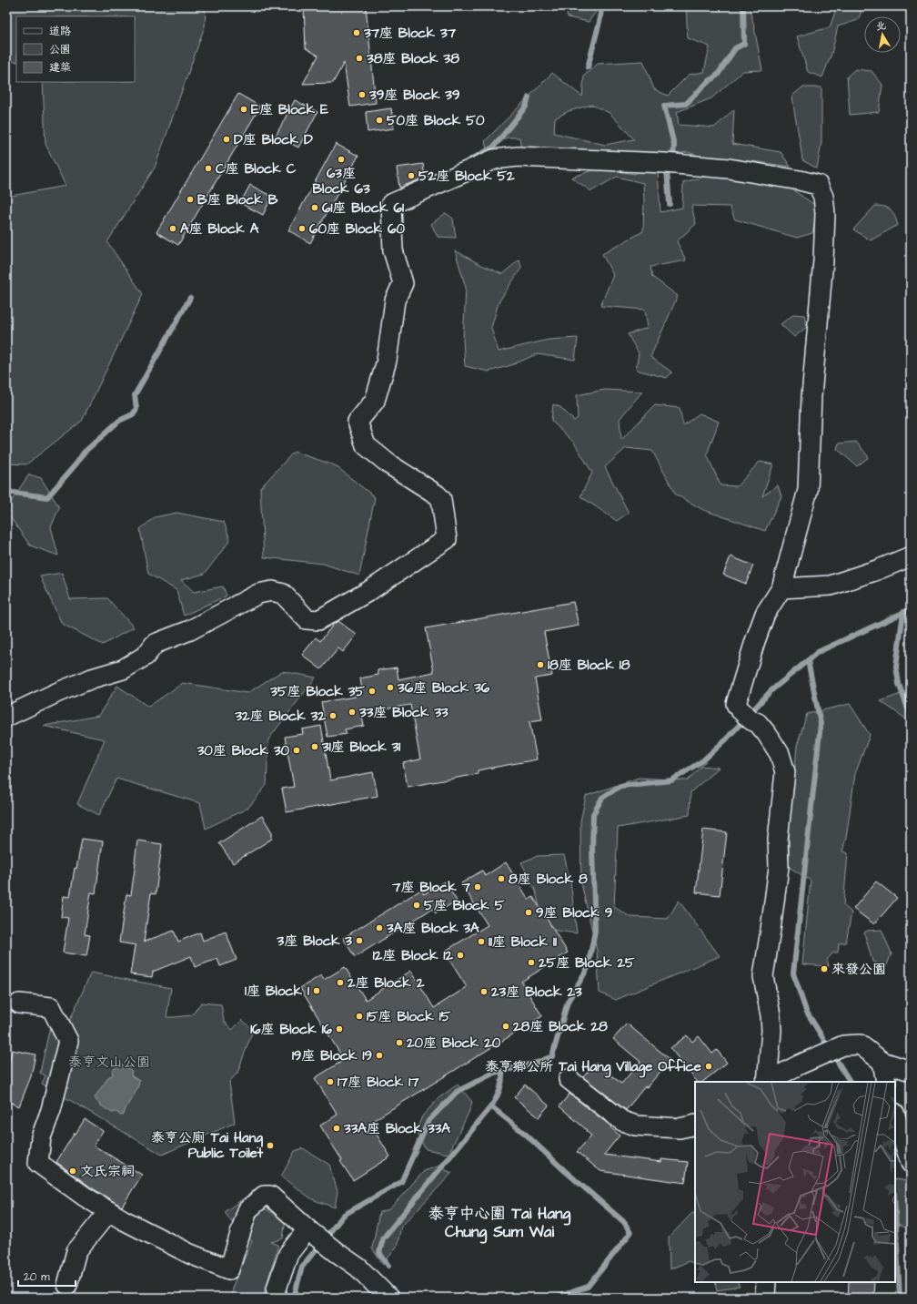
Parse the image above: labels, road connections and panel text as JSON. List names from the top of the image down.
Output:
{
  "districts": ["泰亨中心圍 Tai Hang Chung Sum Wai"],
  "parks": ["泰亨文山公園"],
  "places": [
    "37座 Block 37",
    "38座 Block 38",
    "39座 Block 39",
    "E座 Block E",
    "50座 Block 50",
    "D座 Block D",
    "63座 Block 63",
    "C座 Block C",
    "52座 Block 52",
    "B座 Block B",
    "61座 Block 61",
    "A座 Block A",
    "60座 Block 60",
    "18座 Block 18",
    "36座 Block 36",
    "35座 Block 35",
    "33座 Block 33",
    "32座 Block 32",
    "31座 Block 31",
    "30座 Block 30",
    "8座 Block 8",
    "7座 Block 7",
    "5座 Block 5",
    "9座 Block 9",
    "3A座 Block 3A",
    "3座 Block 3",
    "11座 Block 11",
    "12座 Block 12",
    "25座 Block 25",
    "來發公園",
    "2座 Block 2",
    "1座 Block 1",
    "23座 Block 23",
    "15座 Block 15",
    "28座 Block 28",
    "16座 Block 16",
    "20座 Block 20",
    "19座 Block 19",
    "泰亨鄉公所 Tai Hang Village Office",
    "17座 Block 17",
    "33A座 Block 33A",
    "泰亨公廁 Tai Hang Public Toilet",
    "文氏宗祠"
  ],
  "legend": ["道路", "公園", "建築"],
  "scale_bar": "20 m",
  "north": "top"
}
